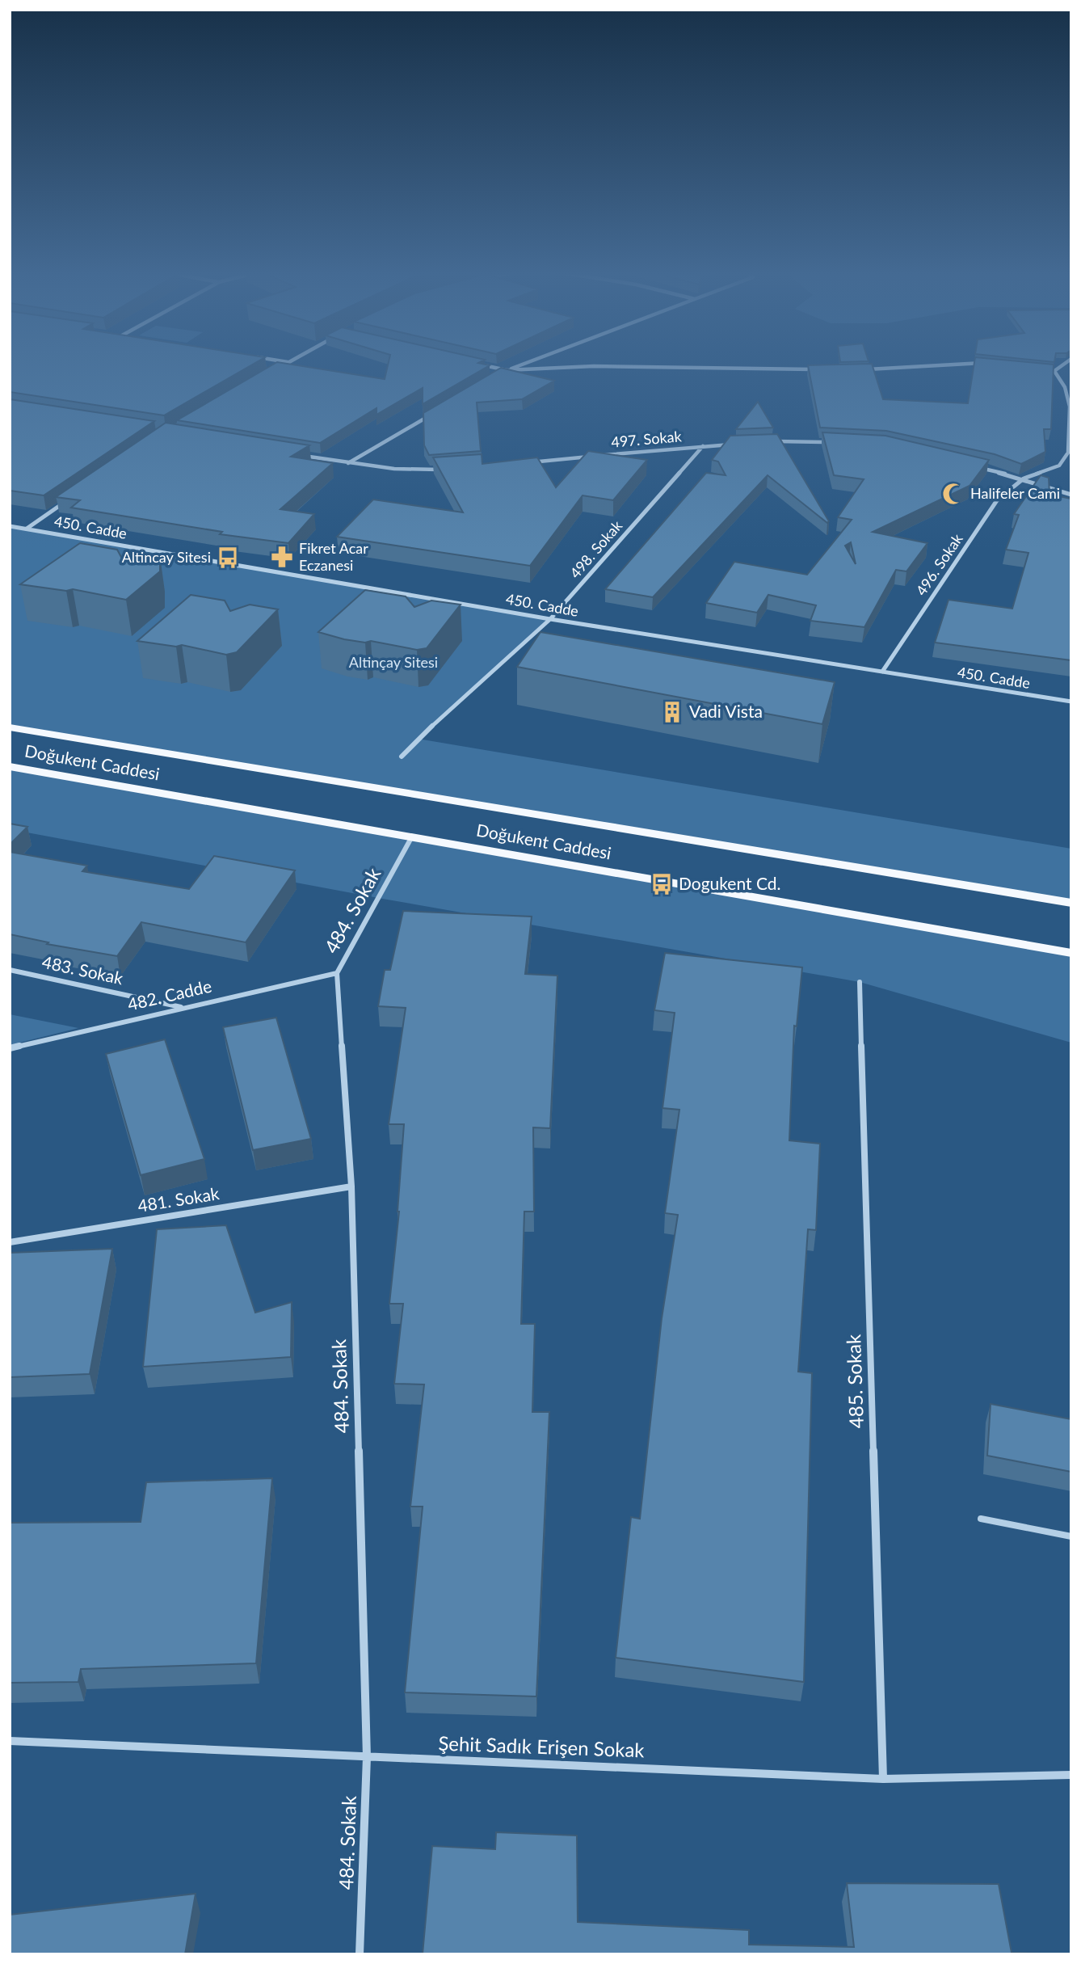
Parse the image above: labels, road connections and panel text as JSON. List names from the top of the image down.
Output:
{
  "streets": {
    "main road": ["Doğukent Caddesi"],
    "street": [
      "497. Sokak",
      "450. Cadde",
      "498. Sokak",
      "496. Sokak",
      "484. Sokak",
      "483. Sokak",
      "482. Cadde",
      "481. Sokak",
      "485. Sokak",
      "Şehit Sadık Erişen Sokak"
    ]
  },
  "crossings": [
    ["497. Sokak", "498. Sokak"],
    ["450. Cadde", "498. Sokak"],
    ["450. Cadde", "496. Sokak"],
    ["Doğukent Caddesi", "484. Sokak"],
    ["484. Sokak", "482. Cadde"],
    ["484. Sokak", "481. Sokak"],
    ["484. Sokak", "Şehit Sadık Erişen Sokak"],
    ["483. Sokak", "482. Cadde"],
    ["485. Sokak", "Şehit Sadık Erişen Sokak"]
  ],
  "parks": ["Altinçay Sitesi"],
  "places": {
    "mosque": ["Halifeler Cami"],
    "pharmacy": ["Fikret Acar Eczanesi"],
    "bus stop": ["Altincay Sitesi", "Dogukent Cd."],
    "building": ["Vadi Vista"]
  }
}
